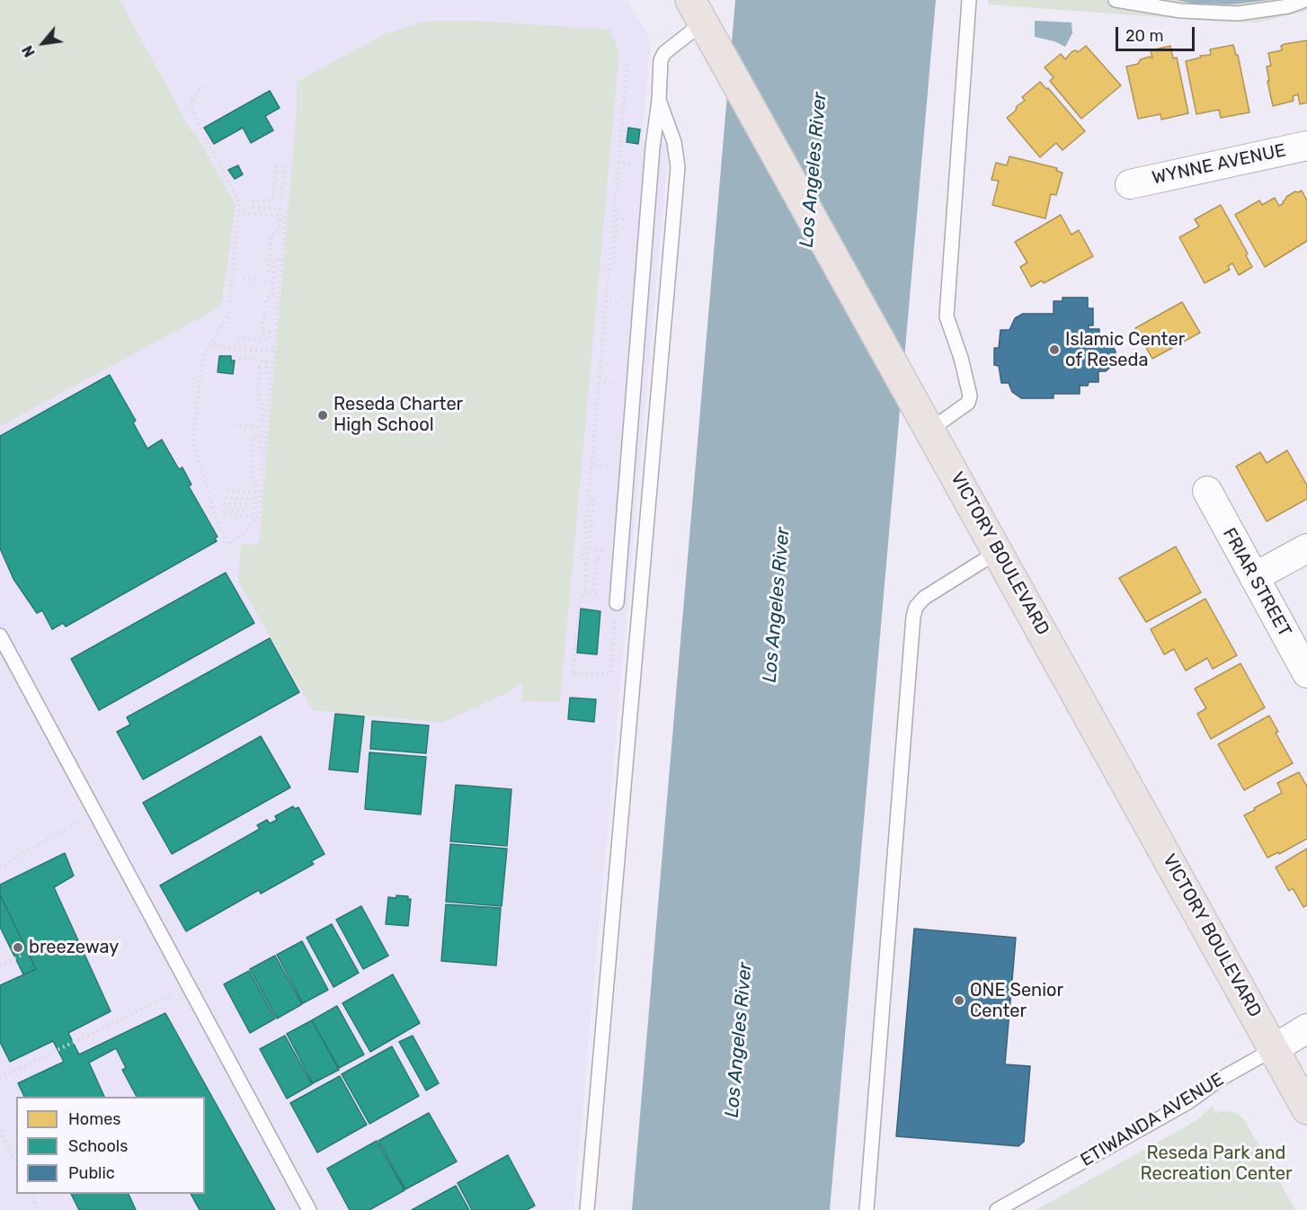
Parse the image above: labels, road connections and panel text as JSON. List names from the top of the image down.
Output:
{
  "streets": {
    "main road": ["VICTORY BOULEVARD"],
    "street": ["WYNNE AVENUE", "FRIAR STREET", "ETIWANDA AVENUE"]
  },
  "crossings": [
    ["VICTORY BOULEVARD", "ETIWANDA AVENUE"]
  ],
  "water": ["Los Angeles River"],
  "parks": ["Reseda Park and Recreation Center"],
  "places": [
    "Islamic Center of Reseda",
    "Reseda Charter High School",
    "breezeway",
    "ONE Senior Center"
  ],
  "legend": ["Homes", "Schools", "Public"],
  "scale_bar": "20 m",
  "north": "bottom left"
}
